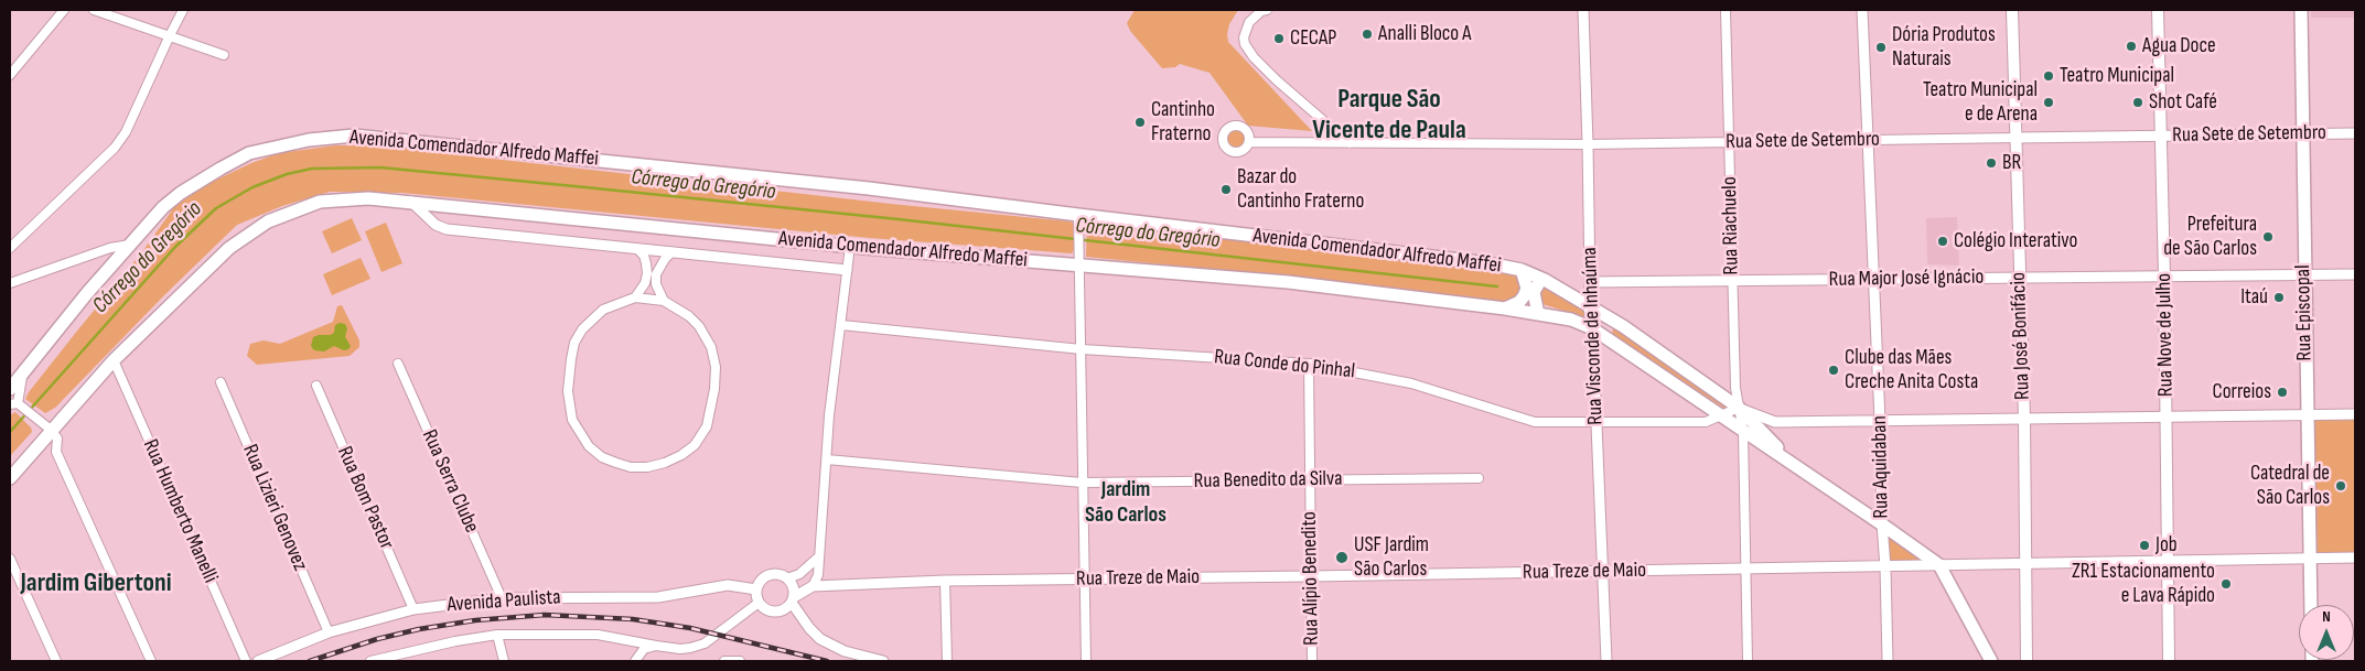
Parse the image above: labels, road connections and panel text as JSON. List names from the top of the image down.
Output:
{
  "streets": {
    "main road": [
      "Avenida Comendador Alfredo Maffei",
      "Rua Episcopal",
      "Rua Nove de Julho",
      "Rua José Bonifácio"
    ],
    "street": [
      "Rua Sete de Setembro",
      "Rua Riachuelo",
      "Rua Major José Ignácio",
      "Rua Visconde de Inhaúma",
      "Rua Conde do Pinhal",
      "Rua Aquidaban",
      "Rua Benedito da Silva",
      "Rua Serra Clube",
      "Rua Bom Pastor",
      "Rua Lizieri Genovez",
      "Rua Humberto Manelli",
      "Rua Treze de Maio",
      "Rua Alípio Benedito",
      "Avenida Paulista"
    ]
  },
  "crossings": [
    ["Rua Sete de Setembro", "Rua Riachuelo"],
    ["Rua Sete de Setembro", "Rua Episcopal"],
    ["Rua Sete de Setembro", "Rua Nove de Julho"],
    ["Rua Sete de Setembro", "Rua Visconde de Inhaúma"],
    ["Rua Sete de Setembro", "Rua José Bonifácio"],
    ["Rua Sete de Setembro", "Rua Aquidaban"],
    ["Avenida Comendador Alfredo Maffei", "Rua Riachuelo"],
    ["Avenida Comendador Alfredo Maffei", "Rua Visconde de Inhaúma"],
    ["Avenida Comendador Alfredo Maffei", "Rua Conde do Pinhal"],
    ["Avenida Comendador Alfredo Maffei", "Rua Aquidaban"],
    ["Avenida Comendador Alfredo Maffei", "Rua Humberto Manelli"],
    ["Avenida Comendador Alfredo Maffei", "Rua Treze de Maio"],
    ["Rua Riachuelo", "Rua Major José Ignácio"],
    ["Rua Riachuelo", "Rua Treze de Maio"],
    ["Rua Major José Ignácio", "Rua Episcopal"],
    ["Rua Major José Ignácio", "Rua Nove de Julho"],
    ["Rua Major José Ignácio", "Rua Visconde de Inhaúma"],
    ["Rua Major José Ignácio", "Rua José Bonifácio"],
    ["Rua Major José Ignácio", "Rua Aquidaban"],
    ["Rua Episcopal", "Rua Treze de Maio"],
    ["Rua Nove de Julho", "Rua Treze de Maio"],
    ["Rua Visconde de Inhaúma", "Rua Conde do Pinhal"],
    ["Rua Visconde de Inhaúma", "Rua Treze de Maio"],
    ["Rua José Bonifácio", "Rua Treze de Maio"],
    ["Rua Conde do Pinhal", "Rua Alípio Benedito"],
    ["Rua Aquidaban", "Rua Treze de Maio"],
    ["Rua Benedito da Silva", "Rua Alípio Benedito"],
    ["Rua Serra Clube", "Avenida Paulista"],
    ["Rua Bom Pastor", "Avenida Paulista"],
    ["Rua Lizieri Genovez", "Avenida Paulista"],
    ["Rua Treze de Maio", "Rua Alípio Benedito"],
    ["Rua Treze de Maio", "Avenida Paulista"]
  ],
  "districts": ["Parque São Vicente de Paula", "Jardim São Carlos", "Jardim Gibertoni"],
  "water": ["Córrego do Gregório"],
  "places": [
    "Analli Bloco A",
    "CECAP",
    "Agua Doce",
    "Dória Produtos Naturais",
    "Teatro Municipal",
    "Teatro Municipal e de Arena",
    "Shot Café",
    "Cantinho Fraterno",
    "BR",
    "Bazar do Cantinho Fraterno",
    "Prefeitura de São Carlos",
    "Colégio Interativo",
    "Itaú",
    "Clube das Mães Creche Anita Costa",
    "Correios",
    "Catedral de São Carlos",
    "Job",
    "USF Jardim São Carlos",
    "ZR1 Estacionamento e Lava Rápido"
  ],
  "north": "top"
}
